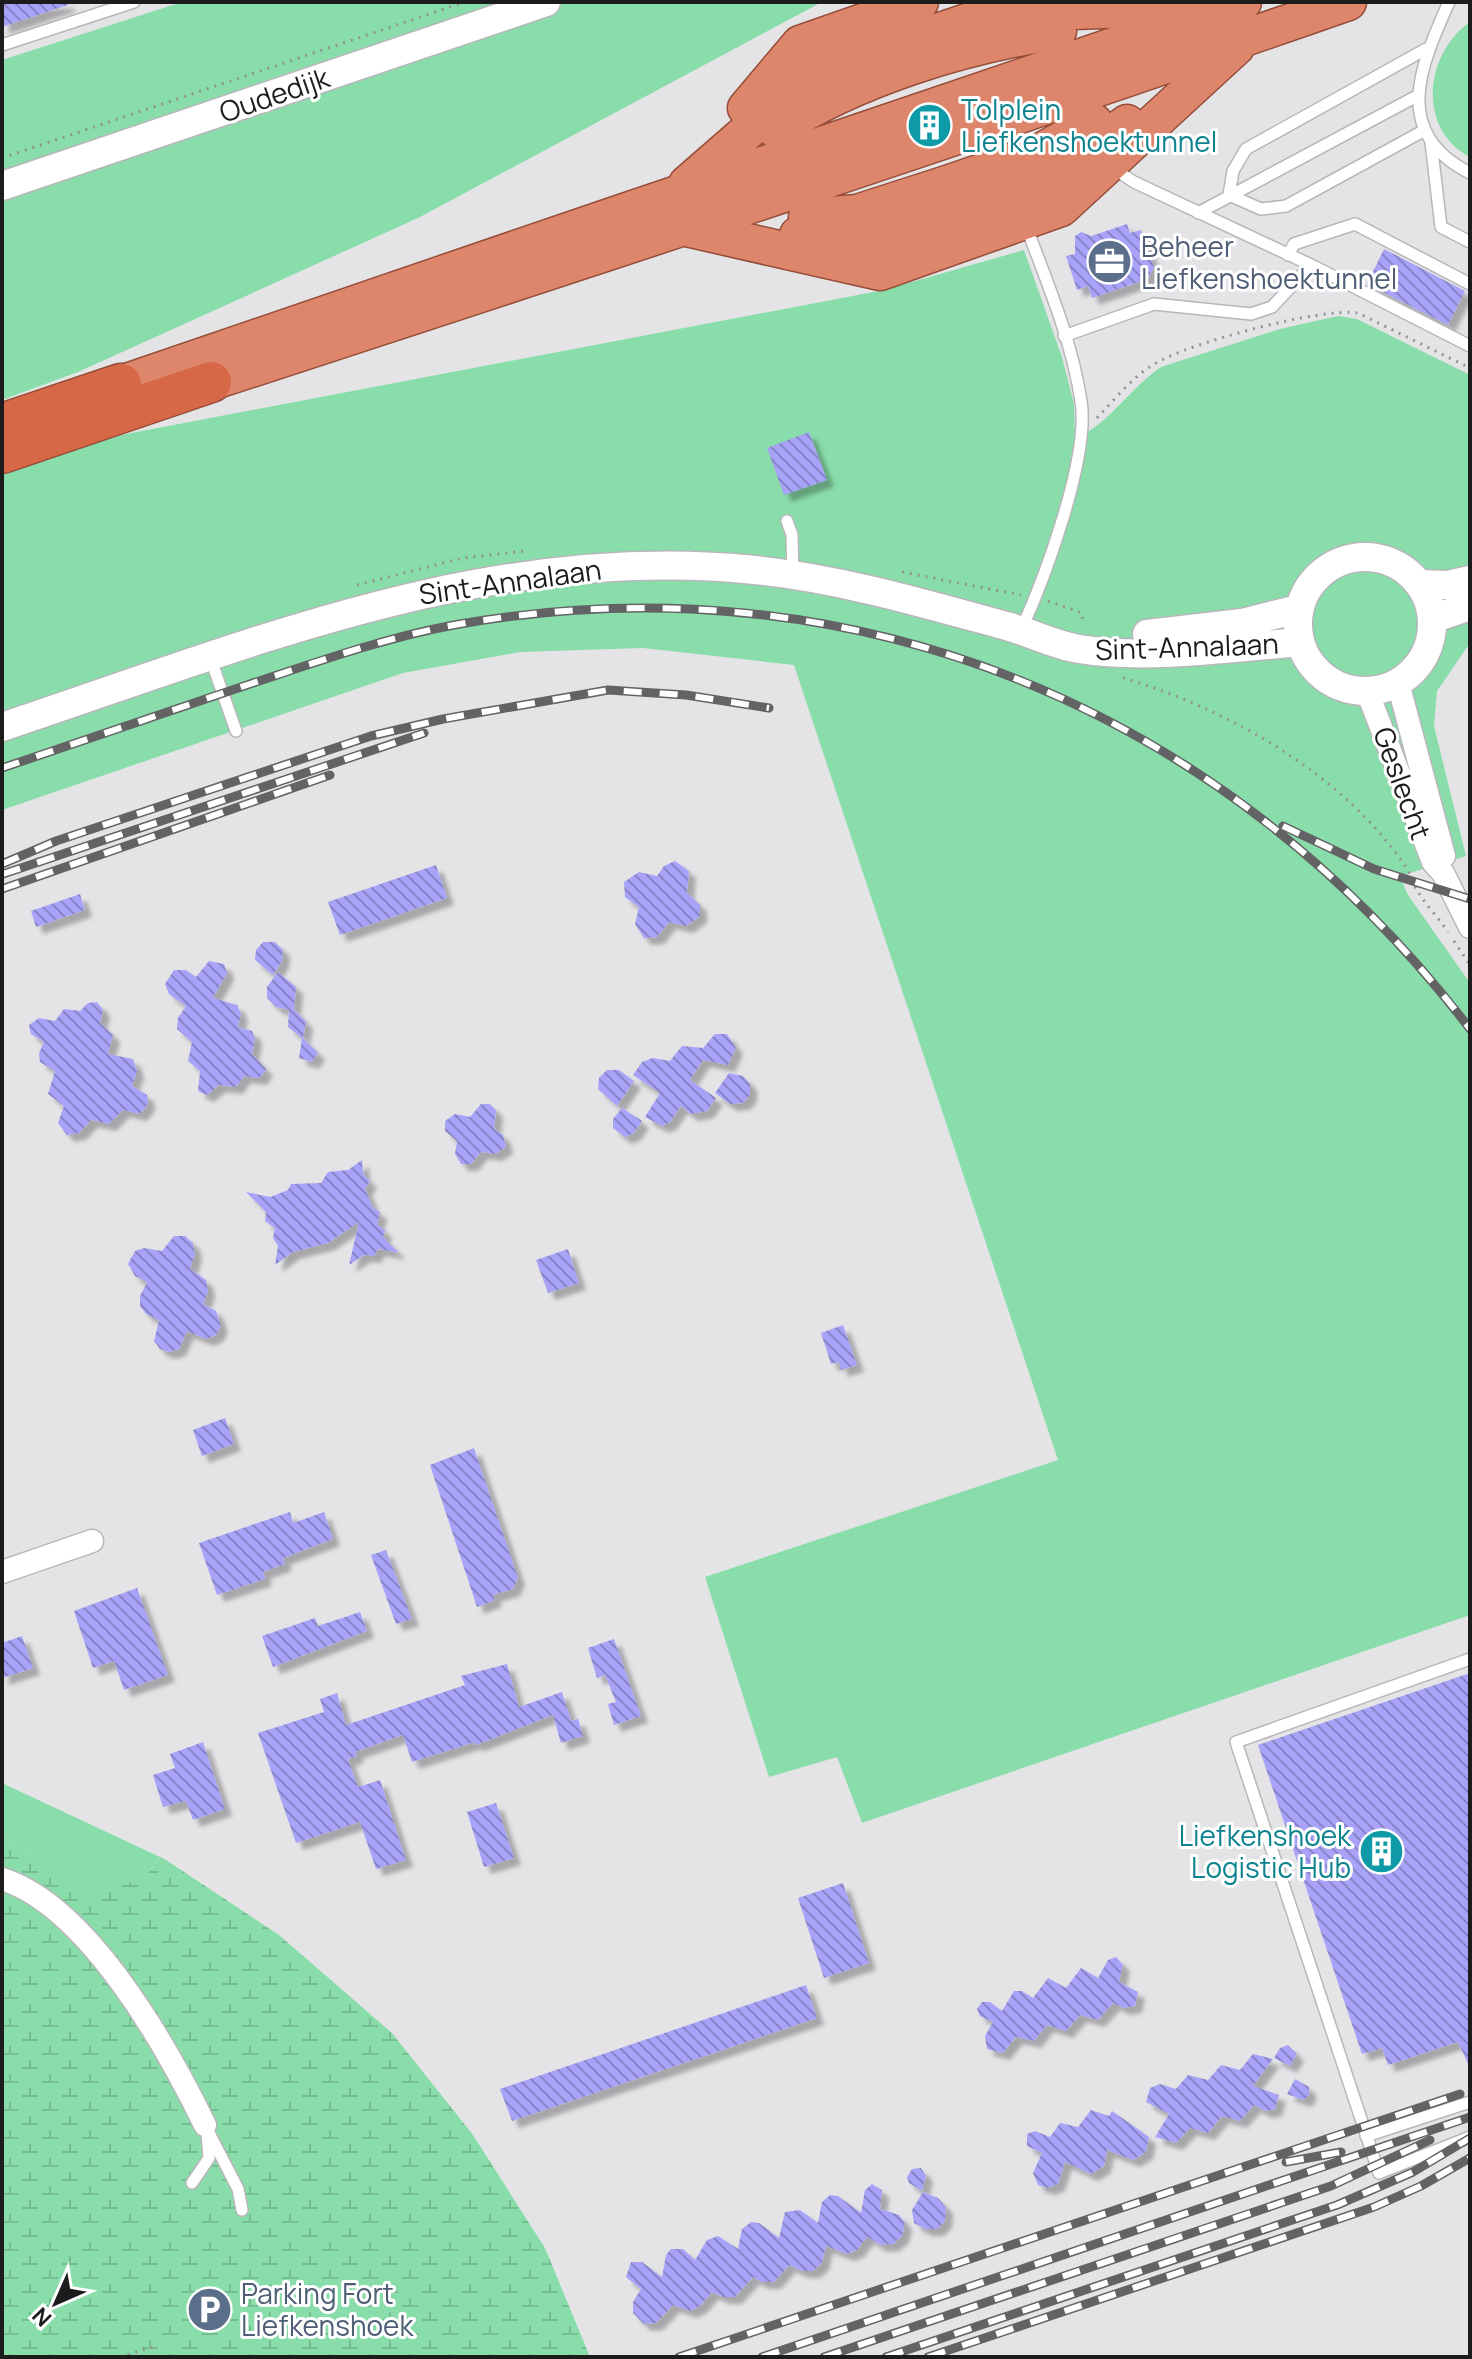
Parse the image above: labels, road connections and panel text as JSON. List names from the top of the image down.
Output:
{
  "streets": {
    "street": ["Oudedijk", "Sint-Annalaan", "Geslecht"]
  },
  "crossings": [
    ["Sint-Annalaan", "Geslecht"]
  ],
  "places": {
    "building": ["Tolplein Liefkenshoektunnel", "Liefkenshoek Logistic Hub"],
    "office": ["Beheer Liefkenshoektunnel"],
    "parking": ["Parking Fort Liefkenshoek"]
  },
  "north": "bottom left"
}
